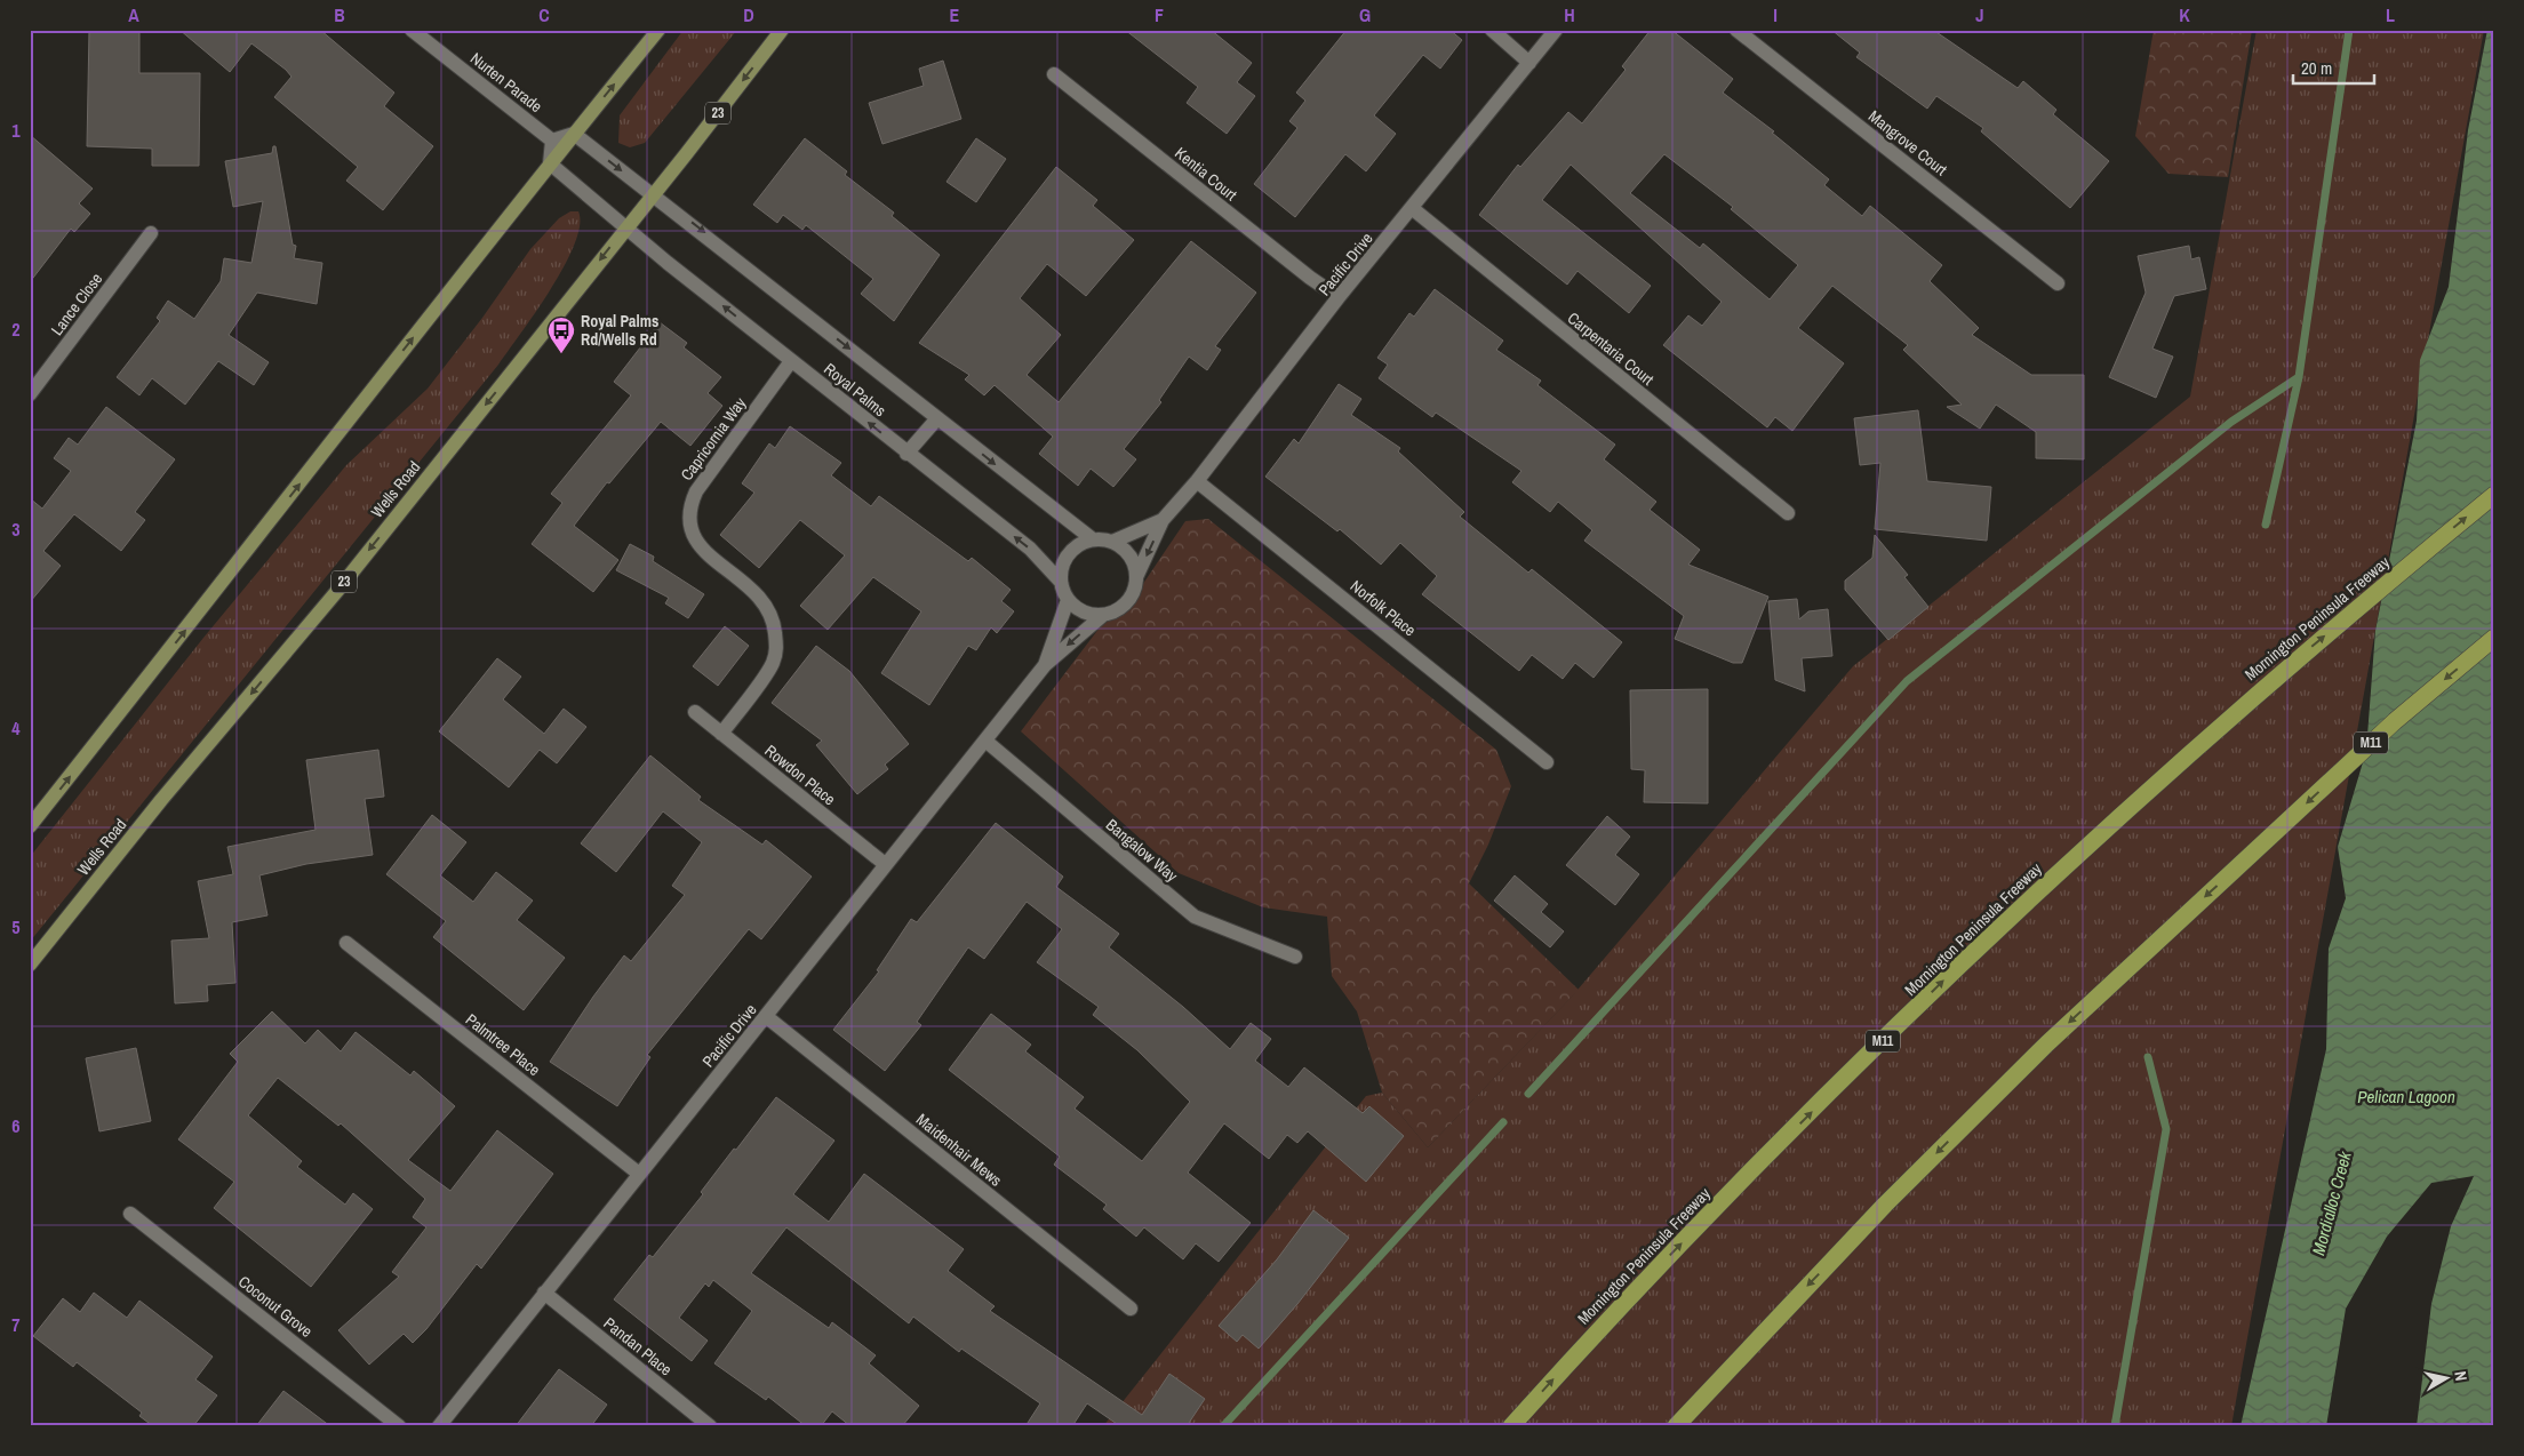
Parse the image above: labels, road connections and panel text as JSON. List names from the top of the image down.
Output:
{
  "streets": {
    "highway": ["Mornington Peninsula Freeway", "M11"],
    "main road": ["23", "Wells Road"],
    "street": [
      "Nurten Parade",
      "Mangrove Court",
      "Kentia Court",
      "Pacific Drive",
      "Lance Close",
      "Carpentaria Court",
      "Royal Palms",
      "Capricornia Way",
      "Norfolk Place",
      "Rowdon Place",
      "Bangalow Way",
      "Palmtree Place",
      "Maidenhair Mews",
      "Coconut Grove",
      "Pandan Place"
    ]
  },
  "crossings": [
    ["Kentia Court", "Pacific Drive"],
    ["Pacific Drive", "Carpentaria Court"],
    ["Pacific Drive", "Royal Palms"],
    ["Pacific Drive", "Norfolk Place"],
    ["Pacific Drive", "Rowdon Place"],
    ["Pacific Drive", "Bangalow Way"],
    ["Pacific Drive", "Palmtree Place"],
    ["Pacific Drive", "Maidenhair Mews"],
    ["Pacific Drive", "Pandan Place"],
    ["Royal Palms", "Capricornia Way"],
    ["Royal Palms", "Wells Road"],
    ["Capricornia Way", "Rowdon Place"]
  ],
  "water": ["Pelican Lagoon", "Mordialloc Creek"],
  "places": {
    "bus stop": ["Royal Palms Rd/Wells Rd"]
  },
  "scale_bar": "20 m",
  "north": "right",
  "grid": {
    "columns": [
      "A",
      "B",
      "C",
      "D",
      "E",
      "F",
      "G",
      "H",
      "I",
      "J",
      "K",
      "L"
    ],
    "rows": [
      "1",
      "2",
      "3",
      "4",
      "5",
      "6",
      "7"
    ]
  }
}
